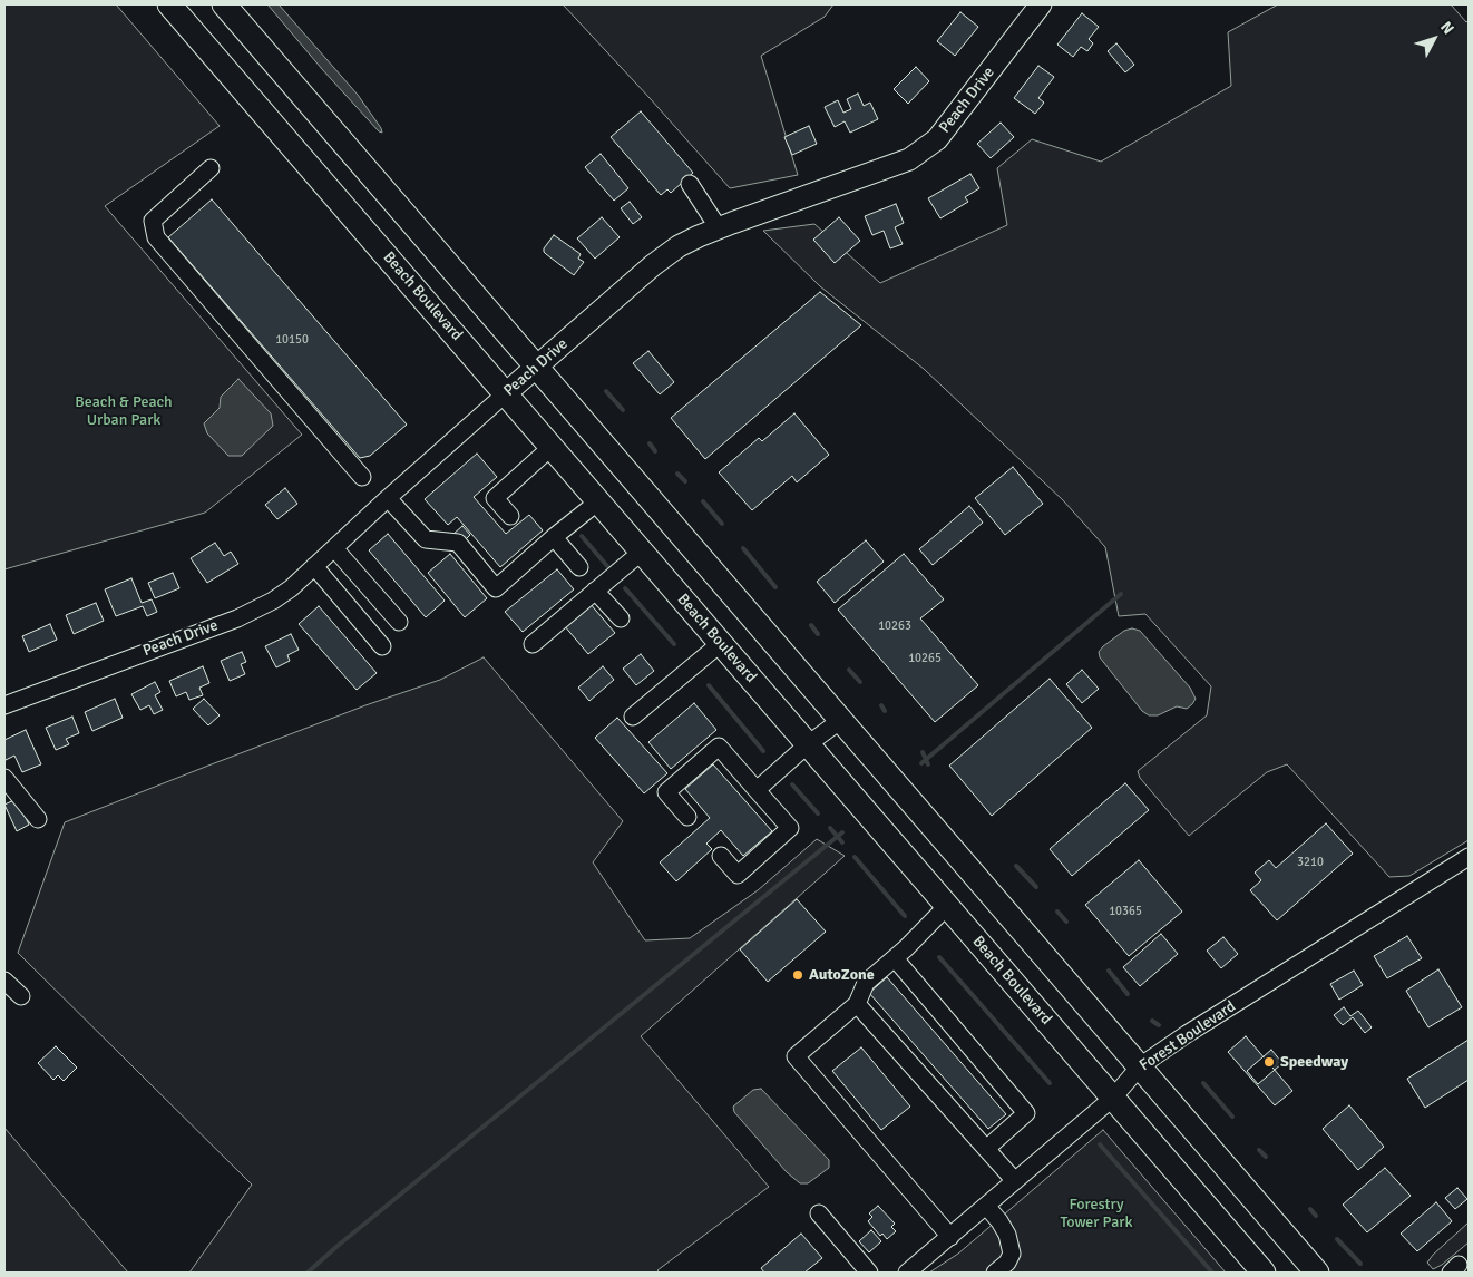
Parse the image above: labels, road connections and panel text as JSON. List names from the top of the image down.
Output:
{
  "streets": {
    "highway": ["Beach Boulevard"],
    "main road": ["Peach Drive"],
    "street": ["Forest Boulevard"]
  },
  "crossings": [
    ["Peach Drive", "Beach Boulevard"],
    ["Beach Boulevard", "Forest Boulevard"]
  ],
  "parks": ["Beach & Peach Urban Park", "Forestry Tower Park"],
  "places": ["AutoZone", "Speedway"],
  "house_numbers": [
    "10150",
    "10263",
    "10265",
    "3210",
    "10365"
  ],
  "north": "top right"
}
